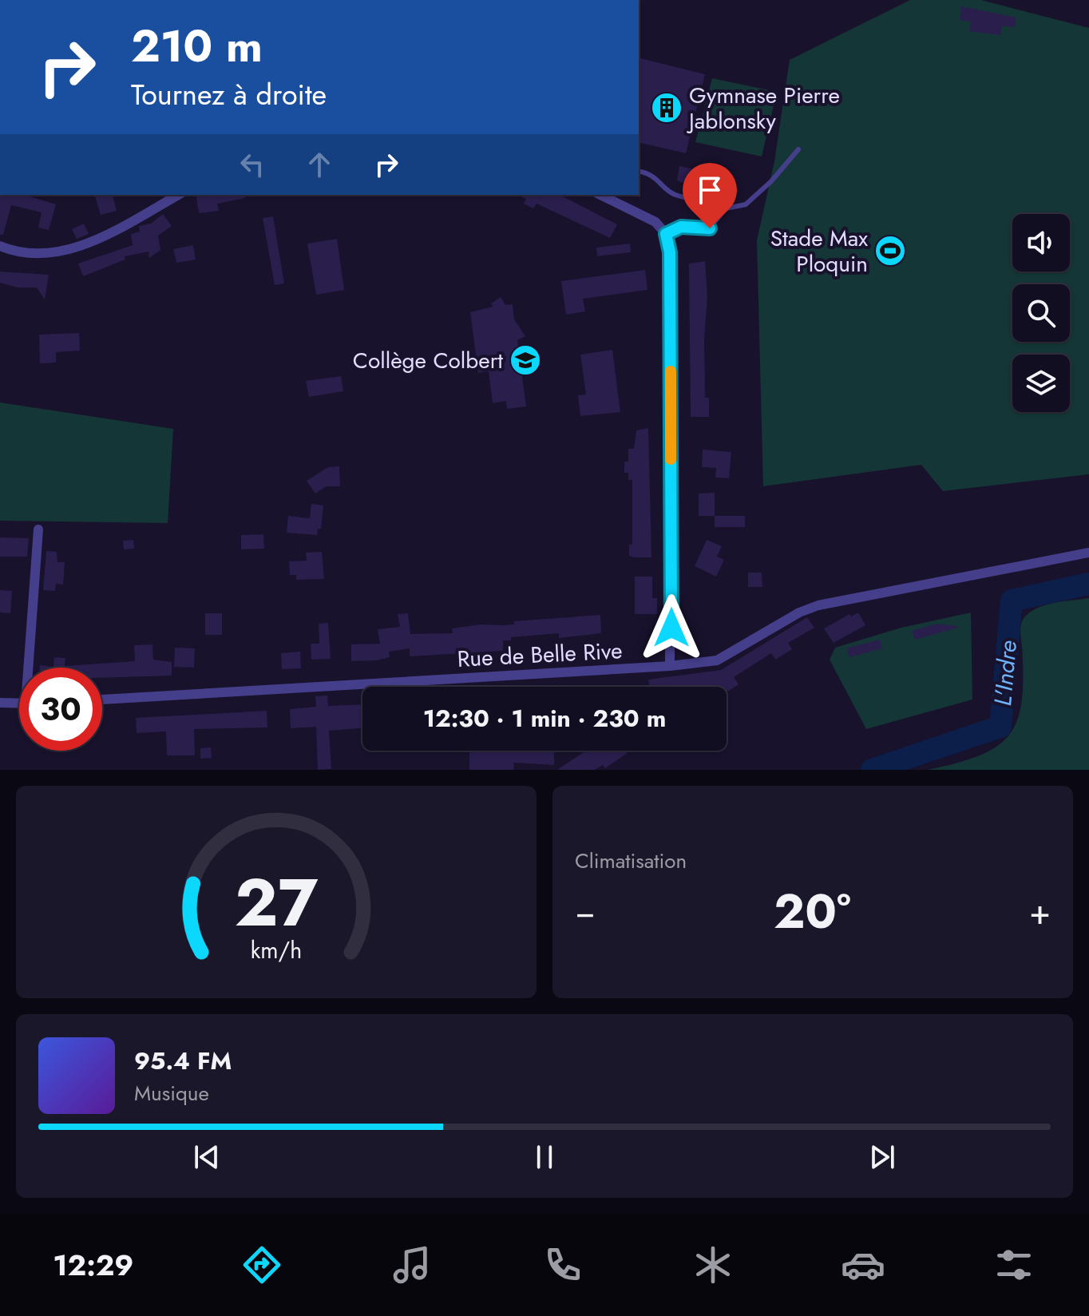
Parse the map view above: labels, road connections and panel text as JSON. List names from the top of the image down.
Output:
{
  "streets": {
    "street": ["Rue de Belle Rive"]
  },
  "water": ["L'Indre"],
  "places": {
    "building": ["Gymnase Pierre Jablonsky"],
    "sports": ["Stade Max Ploquin"],
    "school or university": ["Collège Colbert"]
  },
  "page": {
    "turn": ["210 m", "Tournez à droite"],
    "limit": "30",
    "trip": "12:30 · 1 min · 230 m",
    "tile": "Climatisation",
    "heat": ["−", "20°", "+"],
    "song": ["95.4 FM", "Musique"],
    "tabs": "12:29",
    "gauge": ["27", "km/h"]
  }
}
